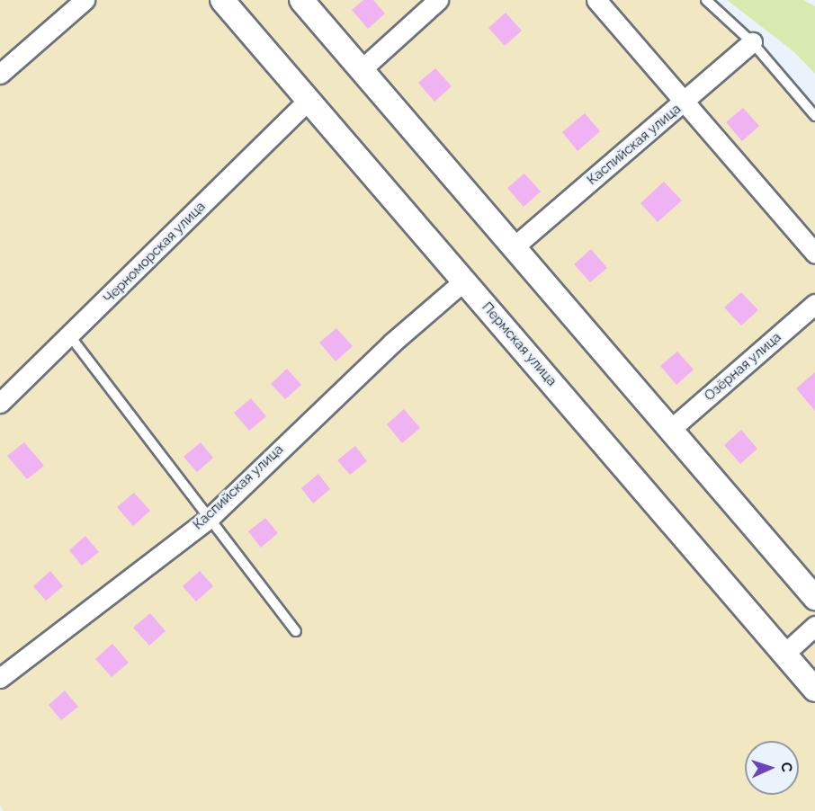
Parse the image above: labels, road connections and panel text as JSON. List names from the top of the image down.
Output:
{
  "streets": {
    "street": [
      "Каспийская улица",
      "Черноморская улица",
      "Пермская улица",
      "Озёрная улица"
    ]
  },
  "crossings": [
    ["Каспийская улица", "Пермская улица"],
    ["Черноморская улица", "Пермская улица"]
  ],
  "north": "right"
}
